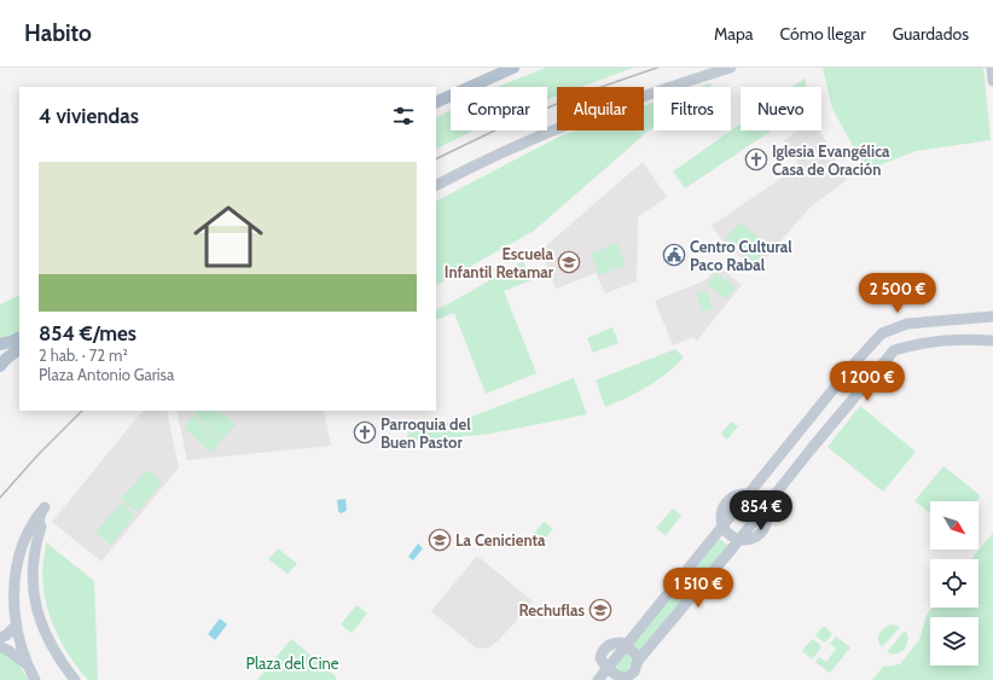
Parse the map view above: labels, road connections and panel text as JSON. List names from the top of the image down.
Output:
{
  "parks": ["Plaza del Cine"],
  "places": {
    "church": ["Iglesia Evangélica Casa de Oración", "Parroquia del Buen Pastor"],
    "public building": ["Centro Cultural Paco Rabal"],
    "school or university": ["Escuela Infantil Retamar", "La Cenicienta", "Rechuflas"]
  },
  "north": "bottom right",
  "page": {
    "header": "Habito",
    "nav": ["Mapa", "Cómo llegar", "Guardados"],
    "chip": [
      "Comprar",
      "Alquilar",
      "Filtros",
      "Nuevo"
    ],
    "heading": "4 viviendas",
    "list": [
      {
        "name": "854 €/mes",
        "note": "2 hab. · 72 m² · Plaza Antonio Garisa"
      }
    ],
    "price": [
      "2 500 €",
      "1 200 €",
      "854 €",
      "1 510 €"
    ]
  }
}
